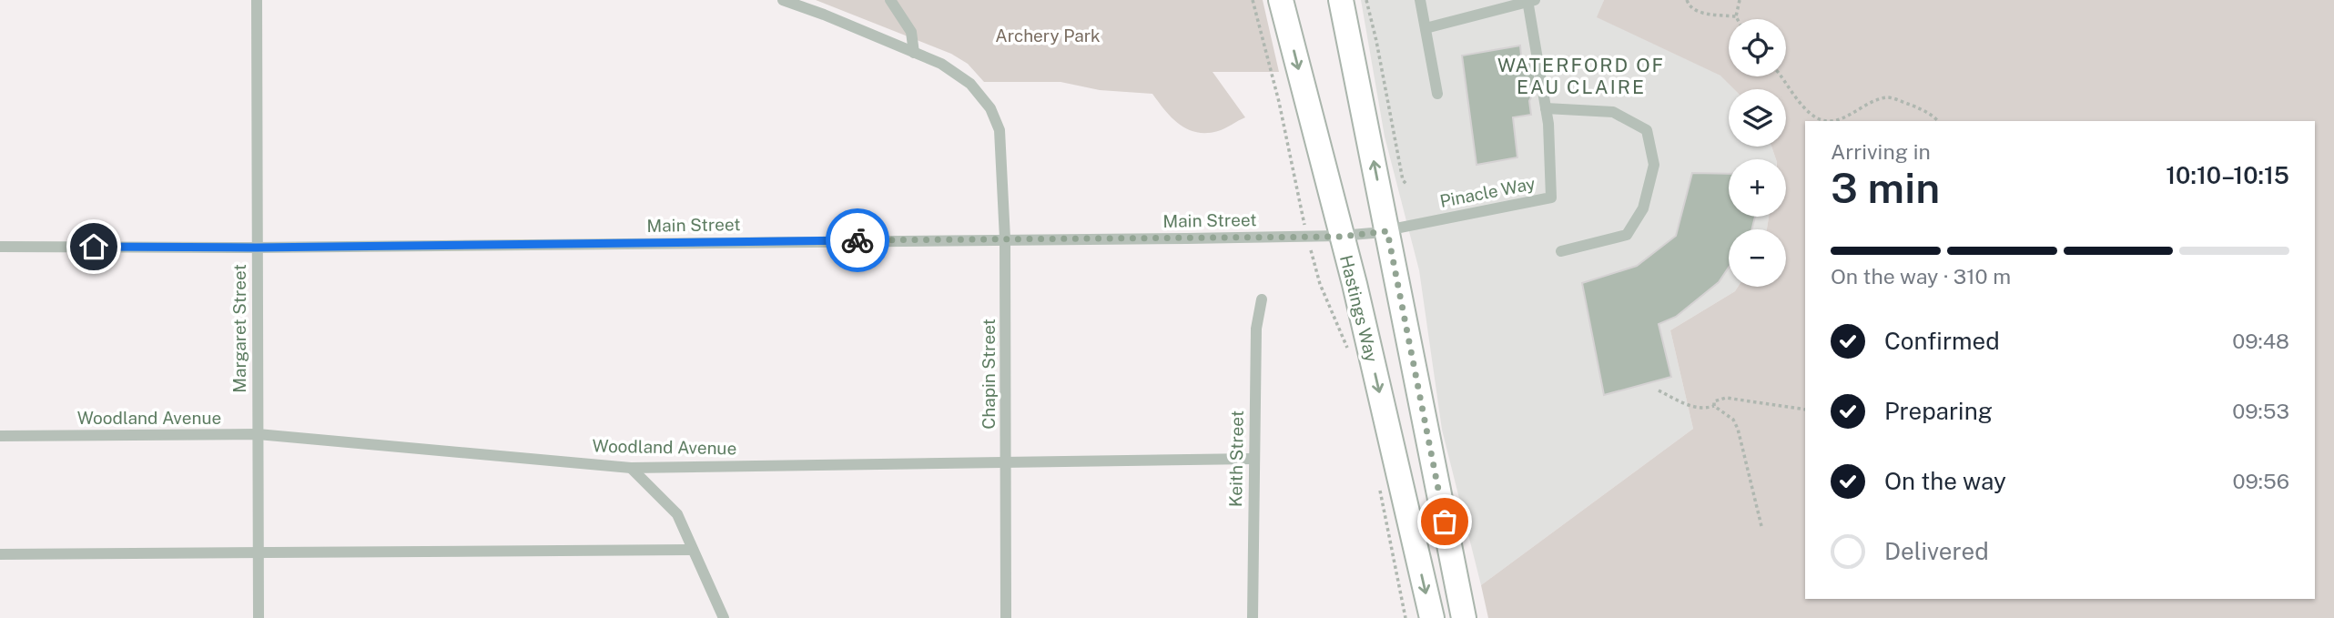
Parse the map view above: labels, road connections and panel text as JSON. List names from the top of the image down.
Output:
{
  "streets": {
    "main road": ["Hastings Way"],
    "street": [
      "Pinacle Way",
      "Main Street",
      "Margaret Street",
      "Chapin Street",
      "Woodland Avenue",
      "Keith Street"
    ]
  },
  "crossings": [
    ["Pinacle Way", "Main Street"],
    ["Main Street", "Hastings Way"],
    ["Main Street", "Margaret Street"],
    ["Main Street", "Chapin Street"],
    ["Margaret Street", "Woodland Avenue"],
    ["Chapin Street", "Woodland Avenue"],
    ["Woodland Avenue", "Keith Street"]
  ],
  "districts": ["WATERFORD OF EAU CLAIRE"],
  "parks": ["Archery Park"],
  "page": {
    "map_buttons": ["+", "−"],
    "heading": ["3 min", "Arriving in", "10:10–10:15"],
    "bar": "On the way · 310 m",
    "list": [
      ["Confirmed", "09:48"],
      ["Preparing", "09:53"],
      ["On the way", "09:56"],
      "Delivered"
    ]
  }
}
